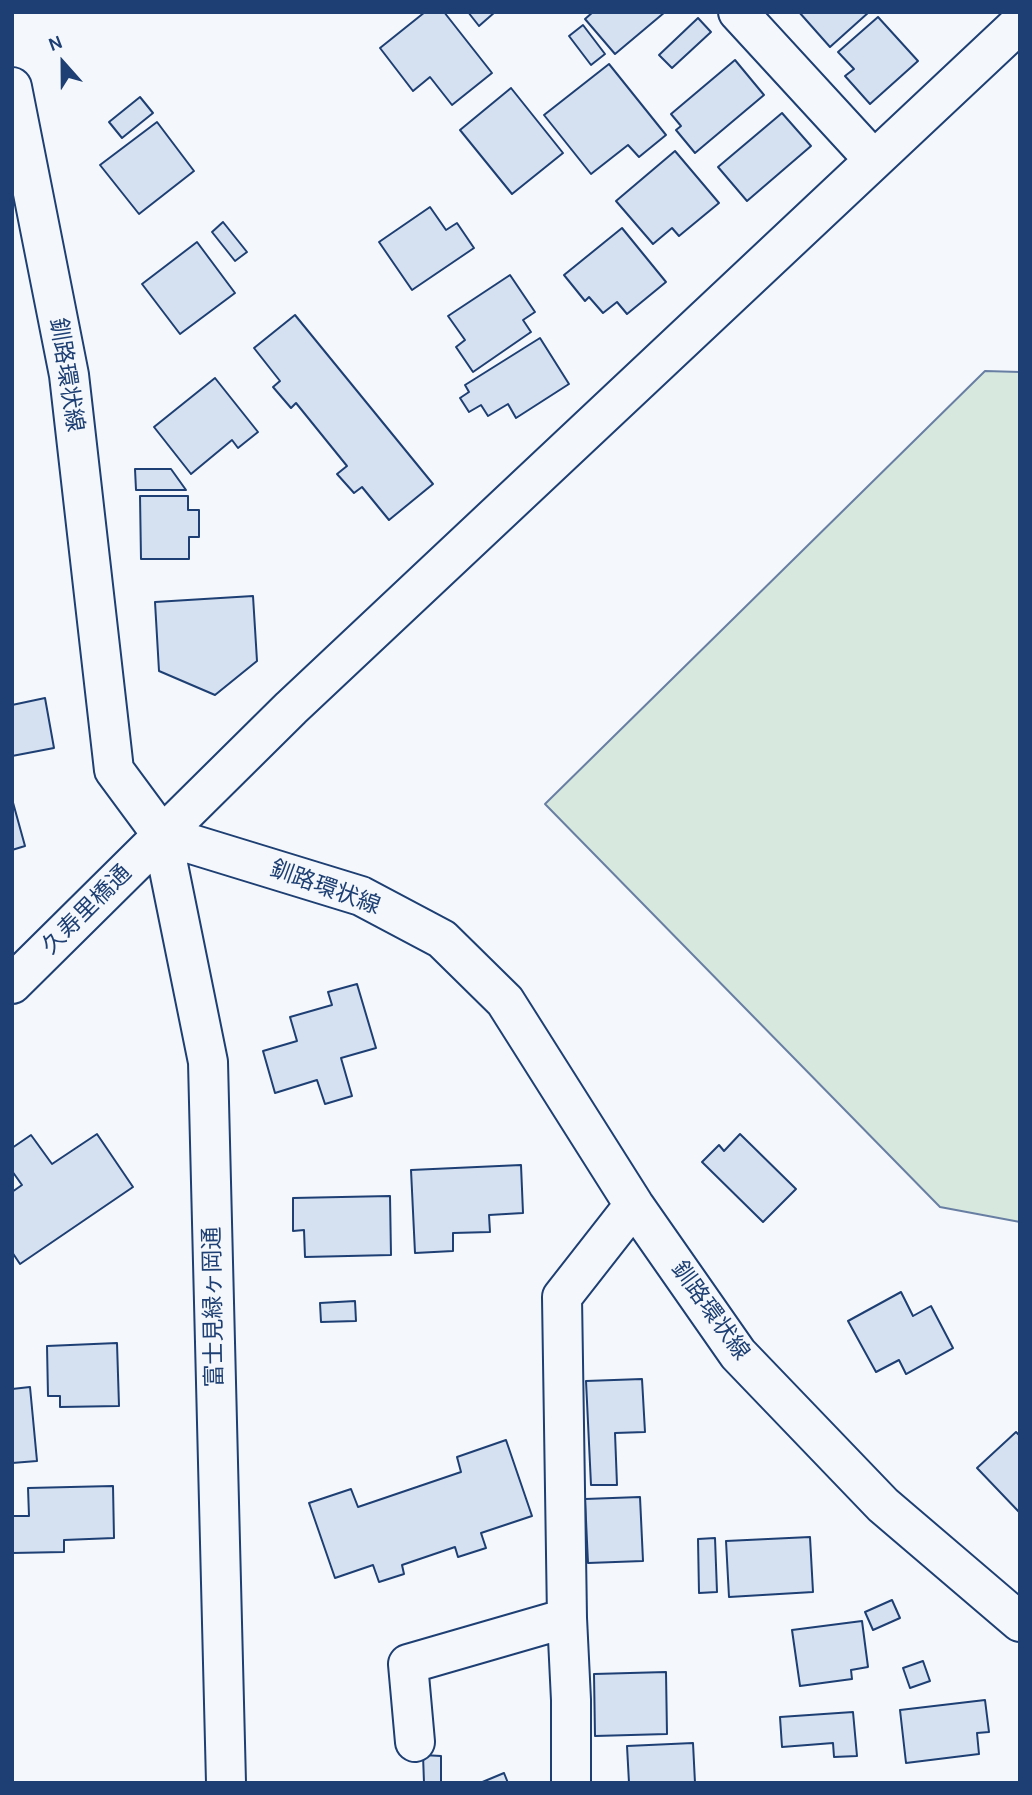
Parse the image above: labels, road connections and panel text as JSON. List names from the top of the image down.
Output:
{
  "streets": {
    "street": ["釧路環状線", "久寿里橋通", "富士見緑ヶ岡通"]
  },
  "crossings": [
    ["釧路環状線", "久寿里橋通"],
    ["釧路環状線", "富士見緑ヶ岡通"],
    ["久寿里橋通", "富士見緑ヶ岡通"]
  ],
  "north": "top"
}
